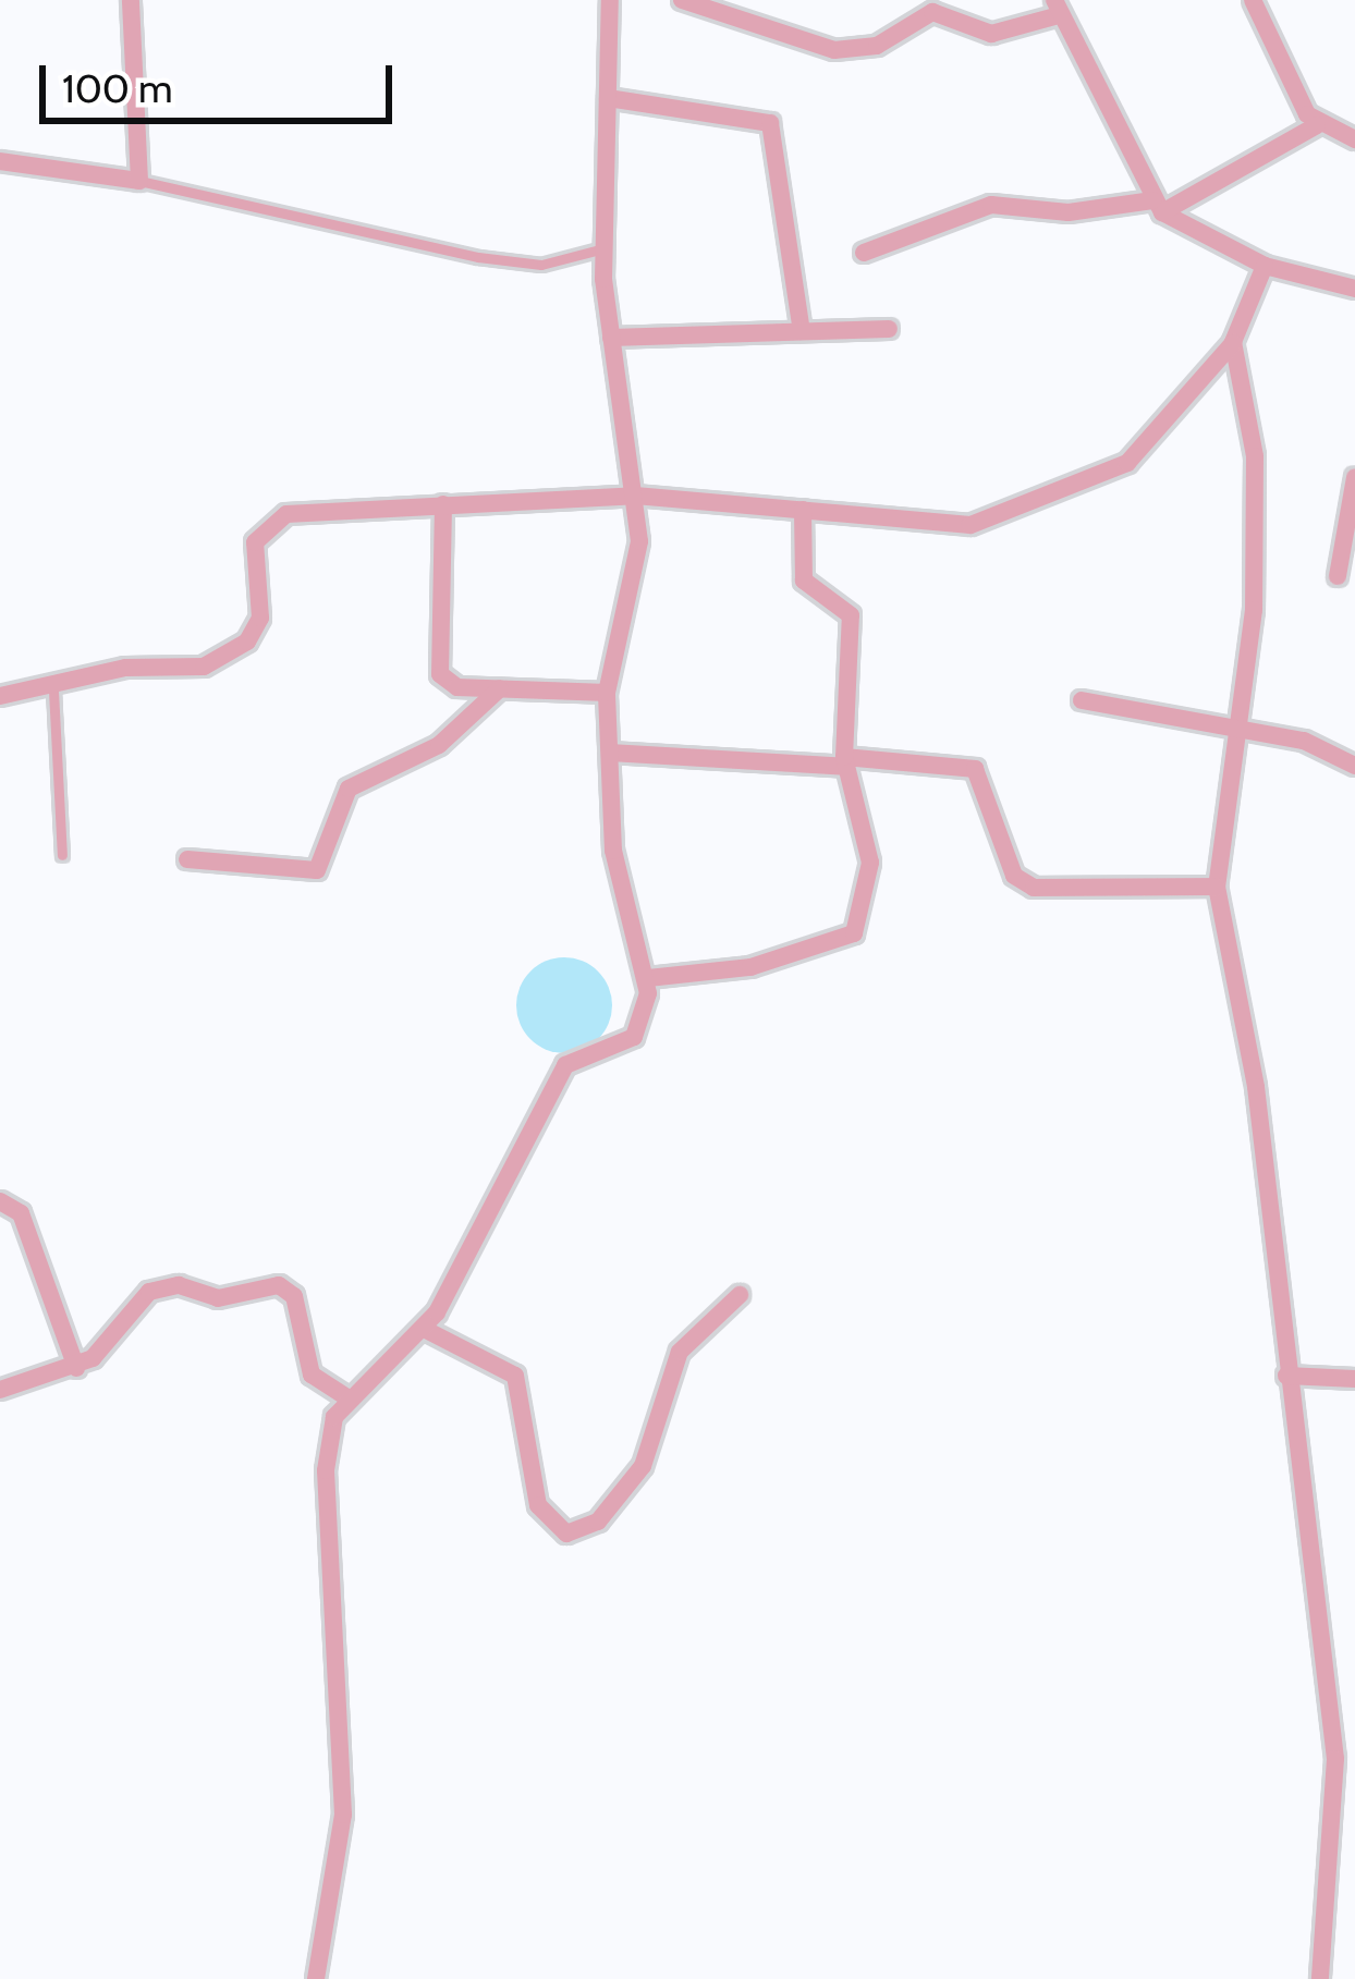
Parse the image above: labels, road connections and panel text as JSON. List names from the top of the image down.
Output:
{
  "scale_bar": "100 m"
}
